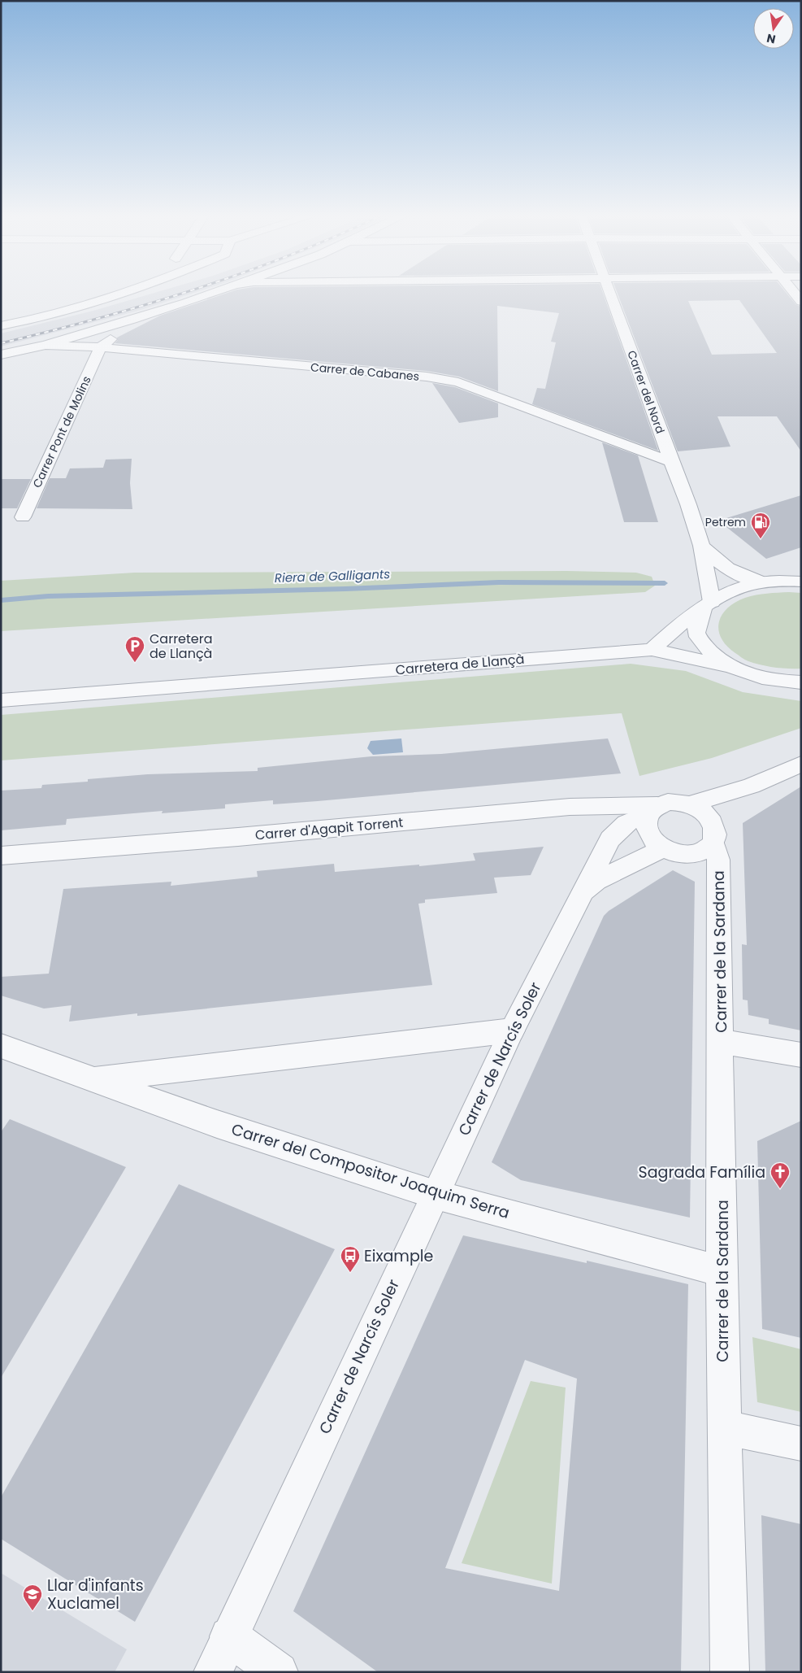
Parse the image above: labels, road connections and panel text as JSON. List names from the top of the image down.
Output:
{
  "streets": {
    "street": [
      "Carrer de Cabanes",
      "Carrer del Nord",
      "Carrer Pont de Molins",
      "Carretera de Llançà",
      "Carrer d'Agapit Torrent",
      "Carrer de la Sardana",
      "Carrer de Narcís Soler",
      "Carrer del Compositor Joaquim Serra"
    ]
  },
  "crossings": [
    ["Carrer de Cabanes", "Carrer del Nord"],
    ["Carrer de Cabanes", "Carrer Pont de Molins"],
    ["Carrer d'Agapit Torrent", "Carrer de la Sardana"],
    ["Carrer d'Agapit Torrent", "Carrer de Narcís Soler"],
    ["Carrer de la Sardana", "Carrer de Narcís Soler"],
    ["Carrer de la Sardana", "Carrer del Compositor Joaquim Serra"],
    ["Carrer de Narcís Soler", "Carrer del Compositor Joaquim Serra"]
  ],
  "water": ["Riera de Galligants"],
  "places": {
    "fuel station": ["Petrem"],
    "parking": ["Carretera de Llançà"],
    "church": ["Sagrada Família"],
    "bus stop": ["Eixample"],
    "school or university": ["Llar d'infants Xuclamel"]
  },
  "north": "bottom"
}
